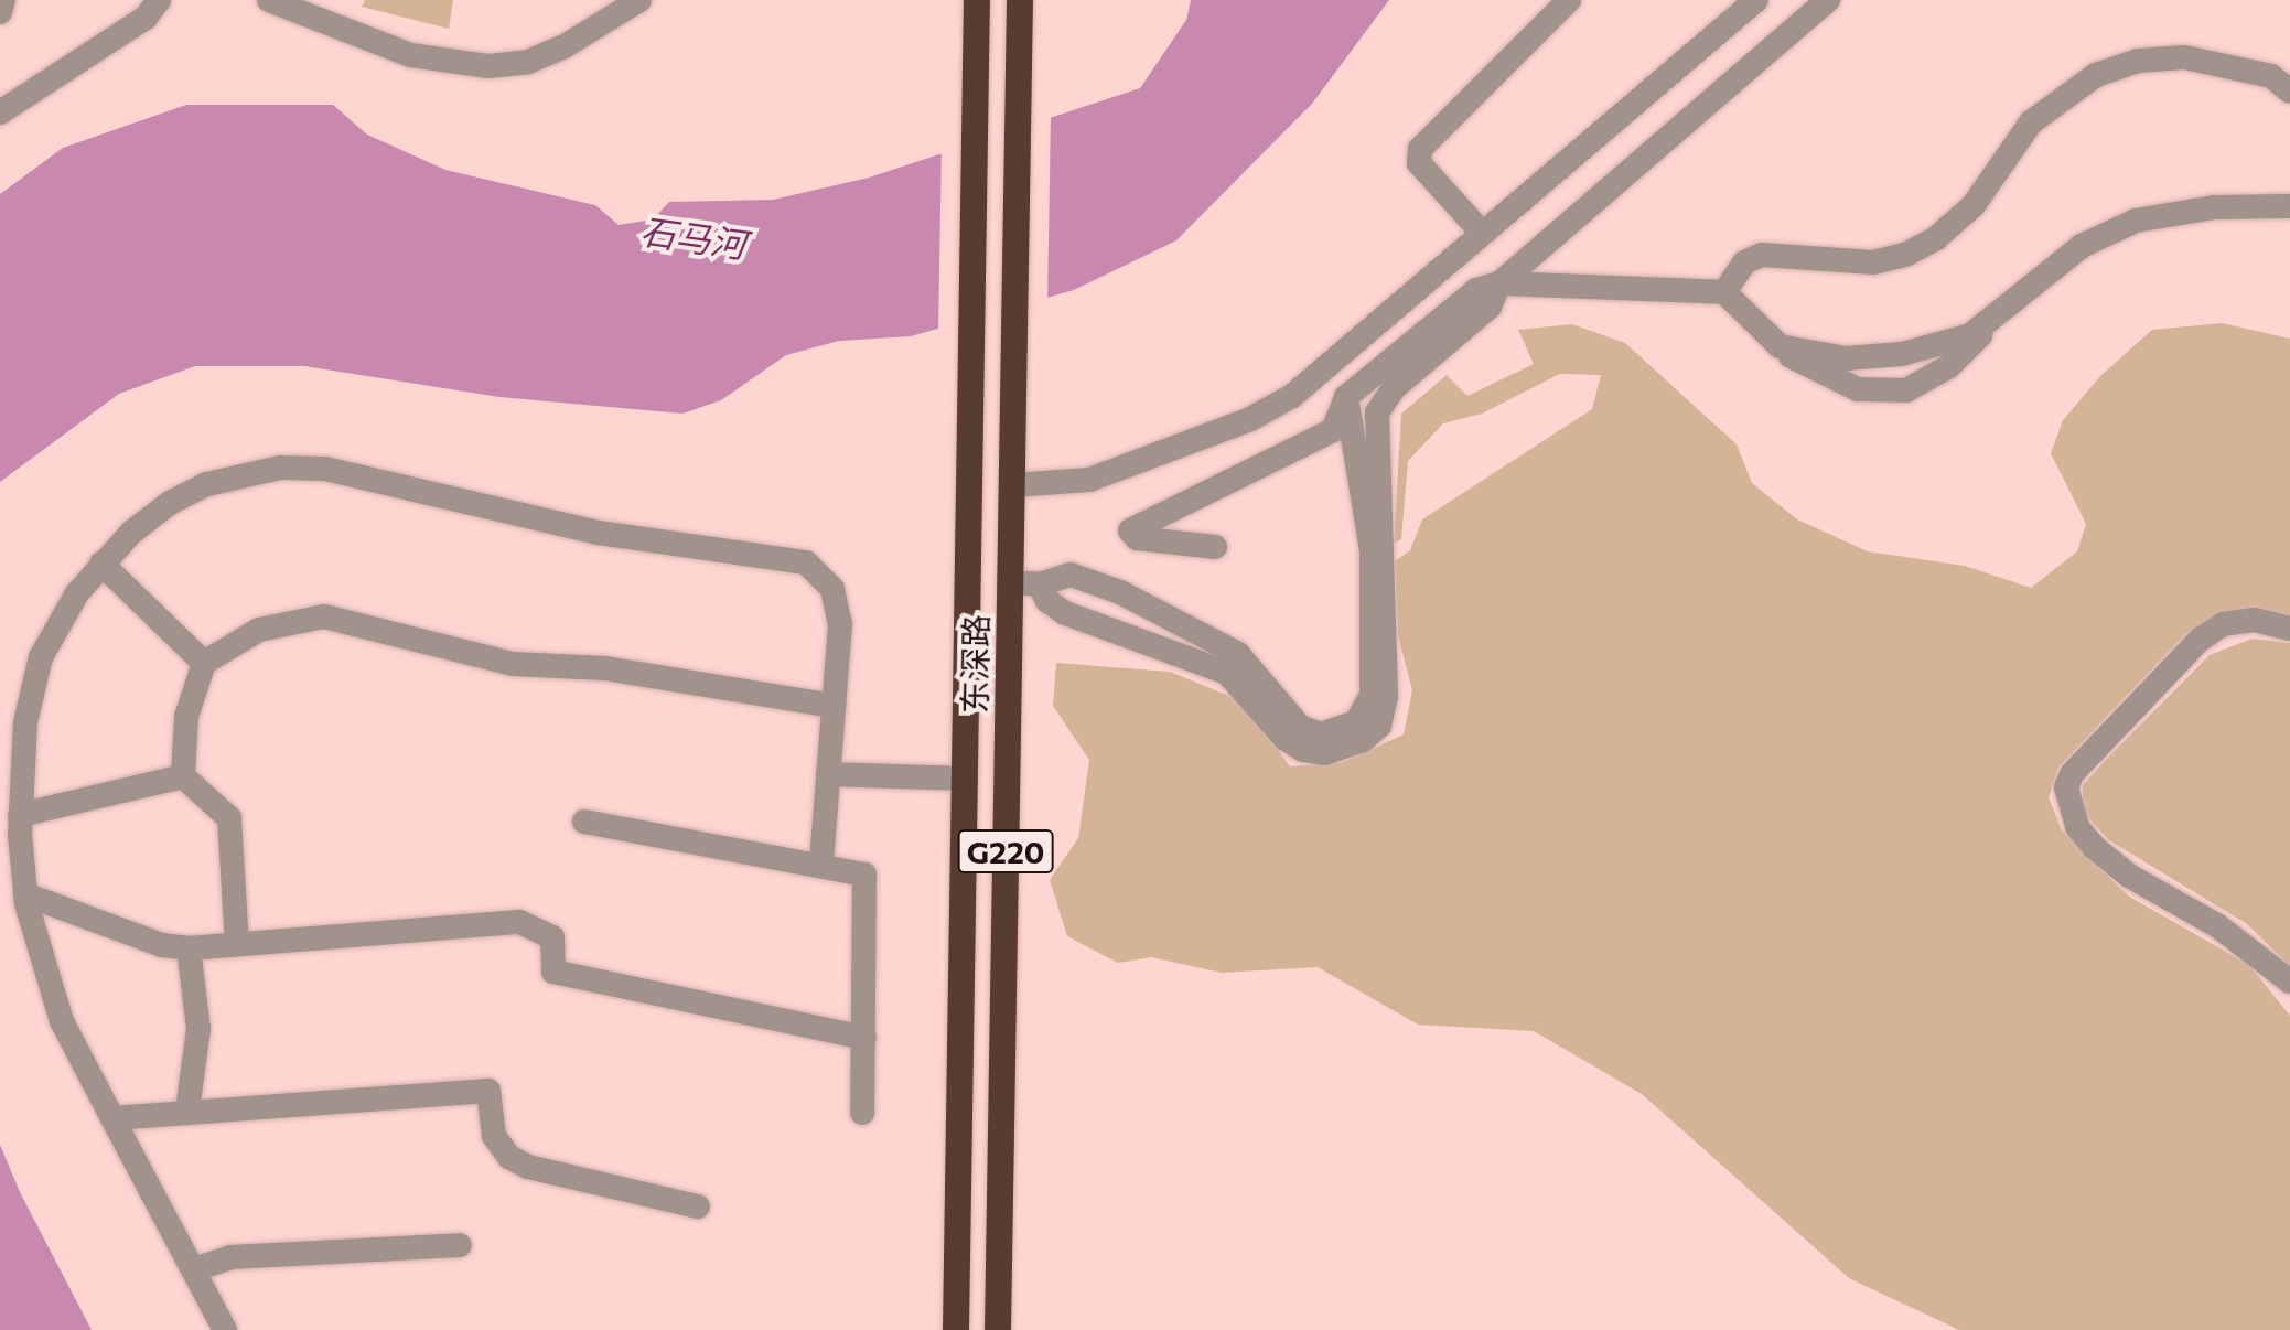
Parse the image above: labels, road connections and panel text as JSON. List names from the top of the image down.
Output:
{
  "streets": {
    "highway": ["东深路", "G220"]
  },
  "water": ["石马河"]
}
